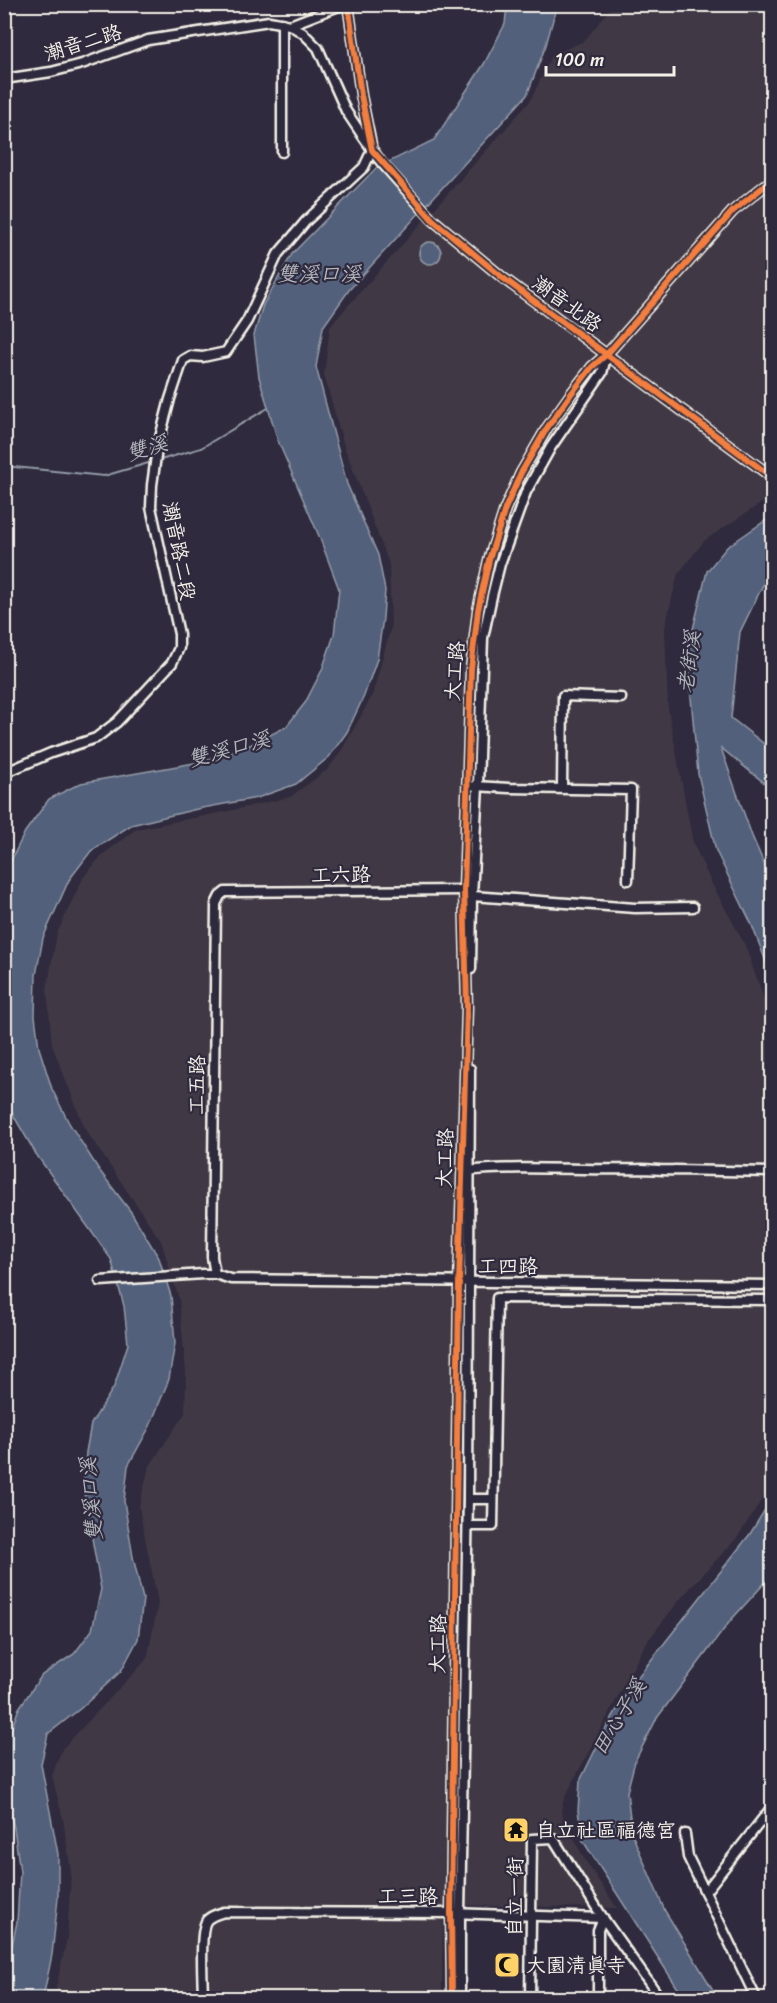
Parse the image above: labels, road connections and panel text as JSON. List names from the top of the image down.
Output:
{
  "streets": {
    "street": [
      "潮音二路",
      "潮音北路",
      "潮音路二段",
      "大工路",
      "工六路",
      "工五路",
      "工四路",
      "工三路",
      "自立一街"
    ]
  },
  "crossings": [
    ["潮音北路", "潮音路二段"],
    ["潮音北路", "大工路"],
    ["大工路", "工六路"],
    ["大工路", "工四路"],
    ["大工路", "工三路"],
    ["工六路", "工五路"],
    ["工五路", "工四路"],
    ["工三路", "自立一街"]
  ],
  "water": [
    "雙溪口溪",
    "雙溪",
    "老街溪",
    "田心子溪"
  ],
  "places": {
    "temple": ["自立社區福德宮"],
    "mosque": ["大園清真寺"]
  },
  "scale_bar": "100 m"
}
